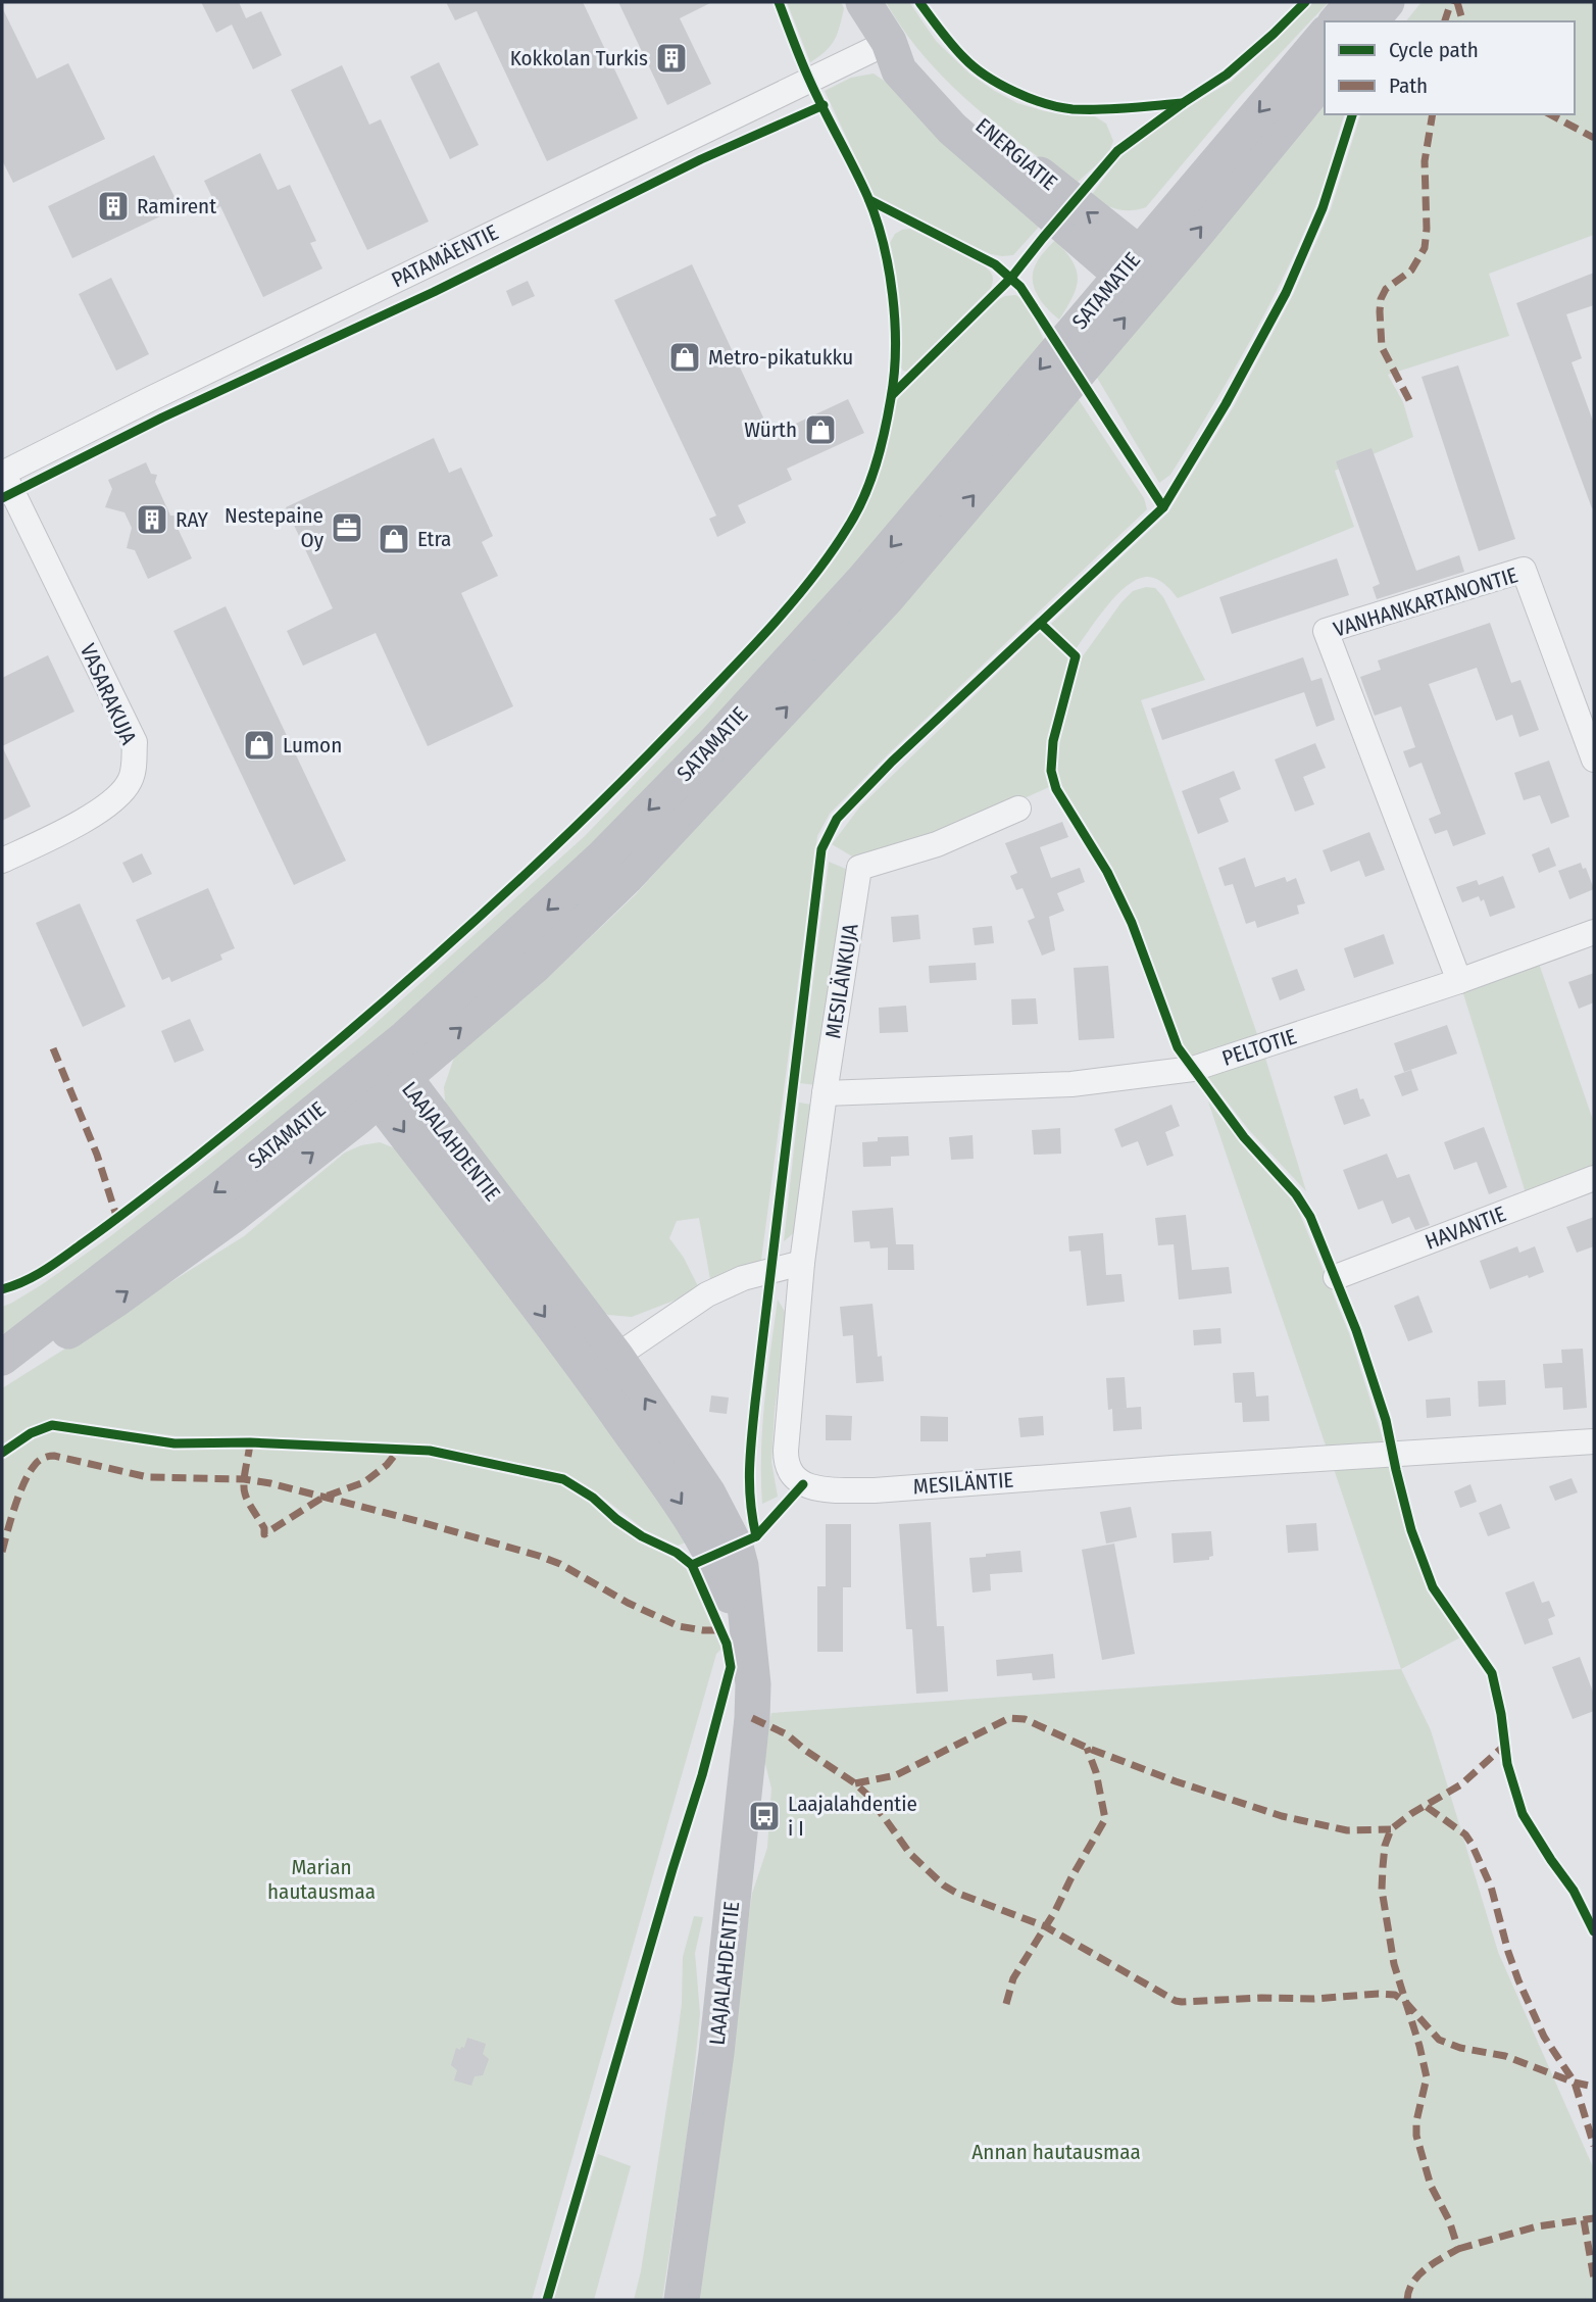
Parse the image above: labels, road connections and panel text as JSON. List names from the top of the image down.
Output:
{
  "streets": {
    "main road": ["ENERGIATIE", "SATAMATIE", "LAAJALAHDENTIE"],
    "street": [
      "PATAMÄENTIE",
      "VANHANKARTANONTIE",
      "VASARAKUJA",
      "MESILÄNKUJA",
      "PELTOTIE",
      "HAVANTIE",
      "MESILÄNTIE"
    ]
  },
  "crossings": [
    ["ENERGIATIE", "PATAMÄENTIE"],
    ["ENERGIATIE", "SATAMATIE"],
    ["PATAMÄENTIE", "VASARAKUJA"],
    ["SATAMATIE", "LAAJALAHDENTIE"],
    ["VANHANKARTANONTIE", "PELTOTIE"],
    ["MESILÄNKUJA", "PELTOTIE"],
    ["MESILÄNKUJA", "MESILÄNTIE"]
  ],
  "parks": ["Marian hautausmaa", "Annan hautausmaa"],
  "places": {
    "building": ["Kokkolan Turkis", "Ramirent", "RAY"],
    "shop": [
      "Metro-pikatukku",
      "Würth",
      "Etra",
      "Lumon"
    ],
    "office": ["Nestepaine Oy"],
    "bus stop": ["Laajalahdentie i I"]
  },
  "legend": ["Cycle path", "Path"]
}
